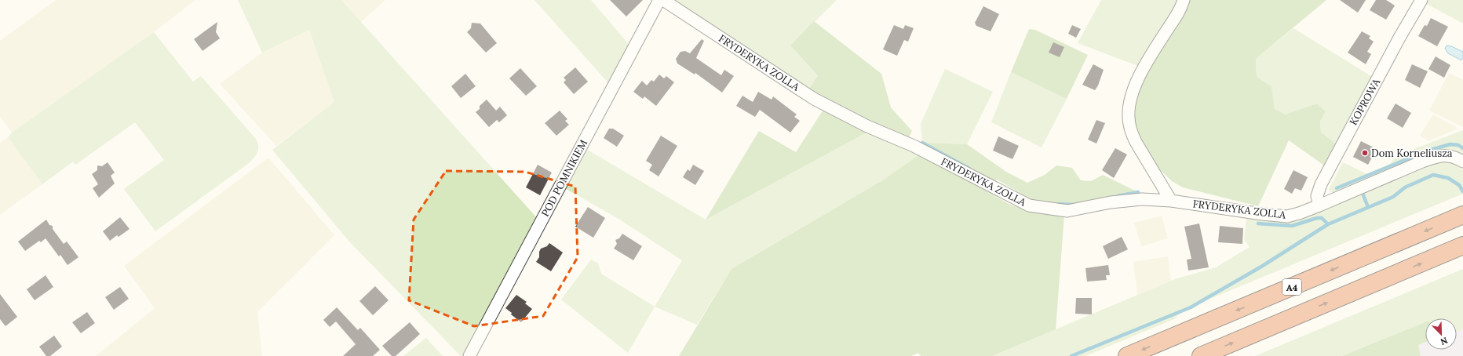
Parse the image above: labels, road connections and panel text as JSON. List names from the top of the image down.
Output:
{
  "streets": {
    "highway": ["A4"],
    "street": ["FRYDERYKA ZOLLA", "KOPROWA", "POD POMNIKIEM"]
  },
  "crossings": [
    ["FRYDERYKA ZOLLA", "KOPROWA"]
  ],
  "places": ["Dom Korneliusza"],
  "north": "bottom right"
}
